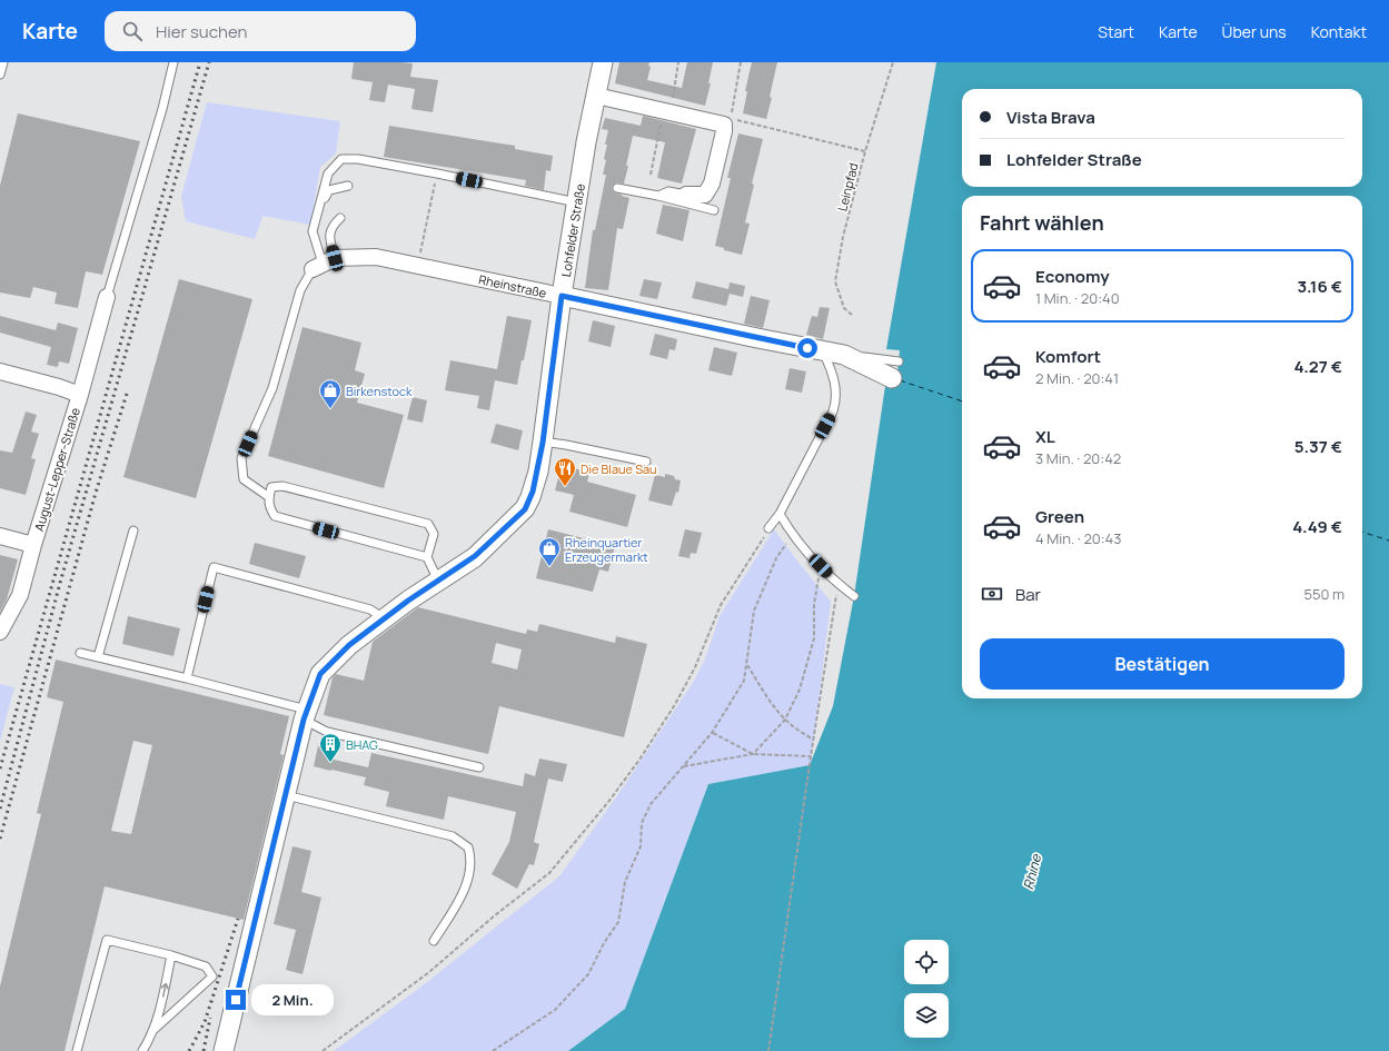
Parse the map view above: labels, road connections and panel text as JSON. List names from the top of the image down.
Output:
{
  "streets": {
    "street": ["Lohfelder Straße", "Rheinstraße", "August-Lepper-Straße"],
    "path": ["Leinpfad"]
  },
  "crossings": [
    ["Lohfelder Straße", "Rheinstraße"]
  ],
  "water": ["Rhine"],
  "places": {
    "shop": ["Birkenstock", "Rheinquartier Erzeugermarkt"],
    "restaurant": ["Die Blaue Sau"],
    "building": ["BHAG"]
  },
  "page": {
    "header": "Karte",
    "search": "Hier suchen",
    "nav": [
      "Start",
      "Karte",
      "Über uns",
      "Kontakt"
    ],
    "banner": ["Vista Brava", "Lohfelder Straße"],
    "heading": "Fahrt wählen",
    "list": [
      {
        "name": "Economy",
        "note": "1 Min. · 20:40",
        "value": "3.16 €"
      },
      {
        "name": "Komfort",
        "note": "2 Min. · 20:41",
        "value": "4.27 €"
      },
      {
        "name": "XL",
        "note": "3 Min. · 20:42",
        "value": "5.37 €"
      },
      {
        "name": "Green",
        "note": "4 Min. · 20:43",
        "value": "4.49 €"
      }
    ],
    "pay": ["Bar", "550 m"],
    "buttons": "Bestätigen",
    "bubble": "2 Min."
  }
}
